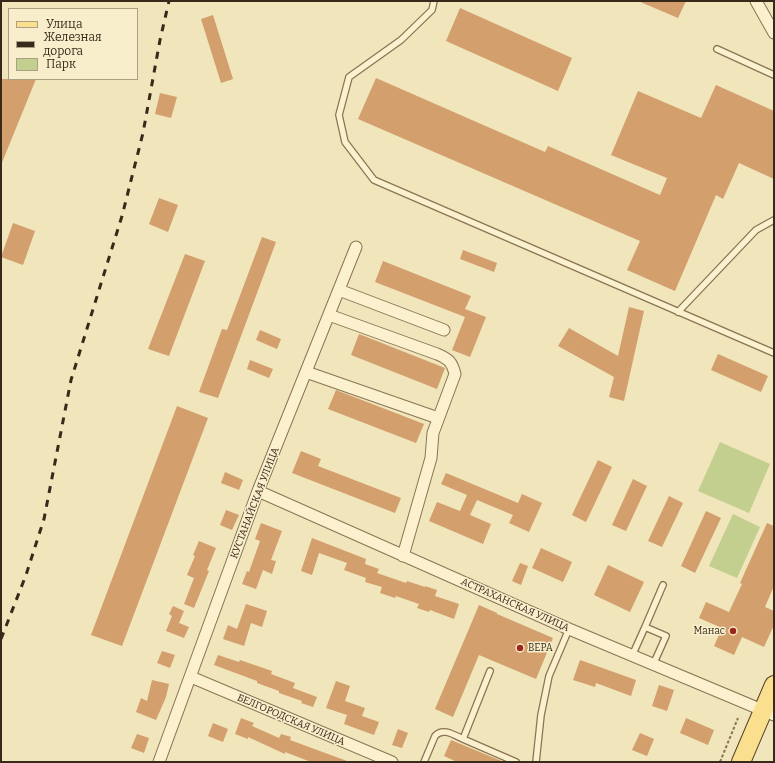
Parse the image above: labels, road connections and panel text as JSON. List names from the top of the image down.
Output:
{
  "streets": {
    "street": ["КУСТАНАЙСКАЯ УЛИЦА", "АСТРАХАНСКАЯ УЛИЦА", "БЕЛГОРОДСКАЯ УЛИЦА"]
  },
  "crossings": [
    ["КУСТАНАЙСКАЯ УЛИЦА", "АСТРАХАНСКАЯ УЛИЦА"],
    ["КУСТАНАЙСКАЯ УЛИЦА", "БЕЛГОРОДСКАЯ УЛИЦА"]
  ],
  "places": ["Манас", "ВЕРА"],
  "legend": ["Улица", "Железная дорога", "Парк"]
}
